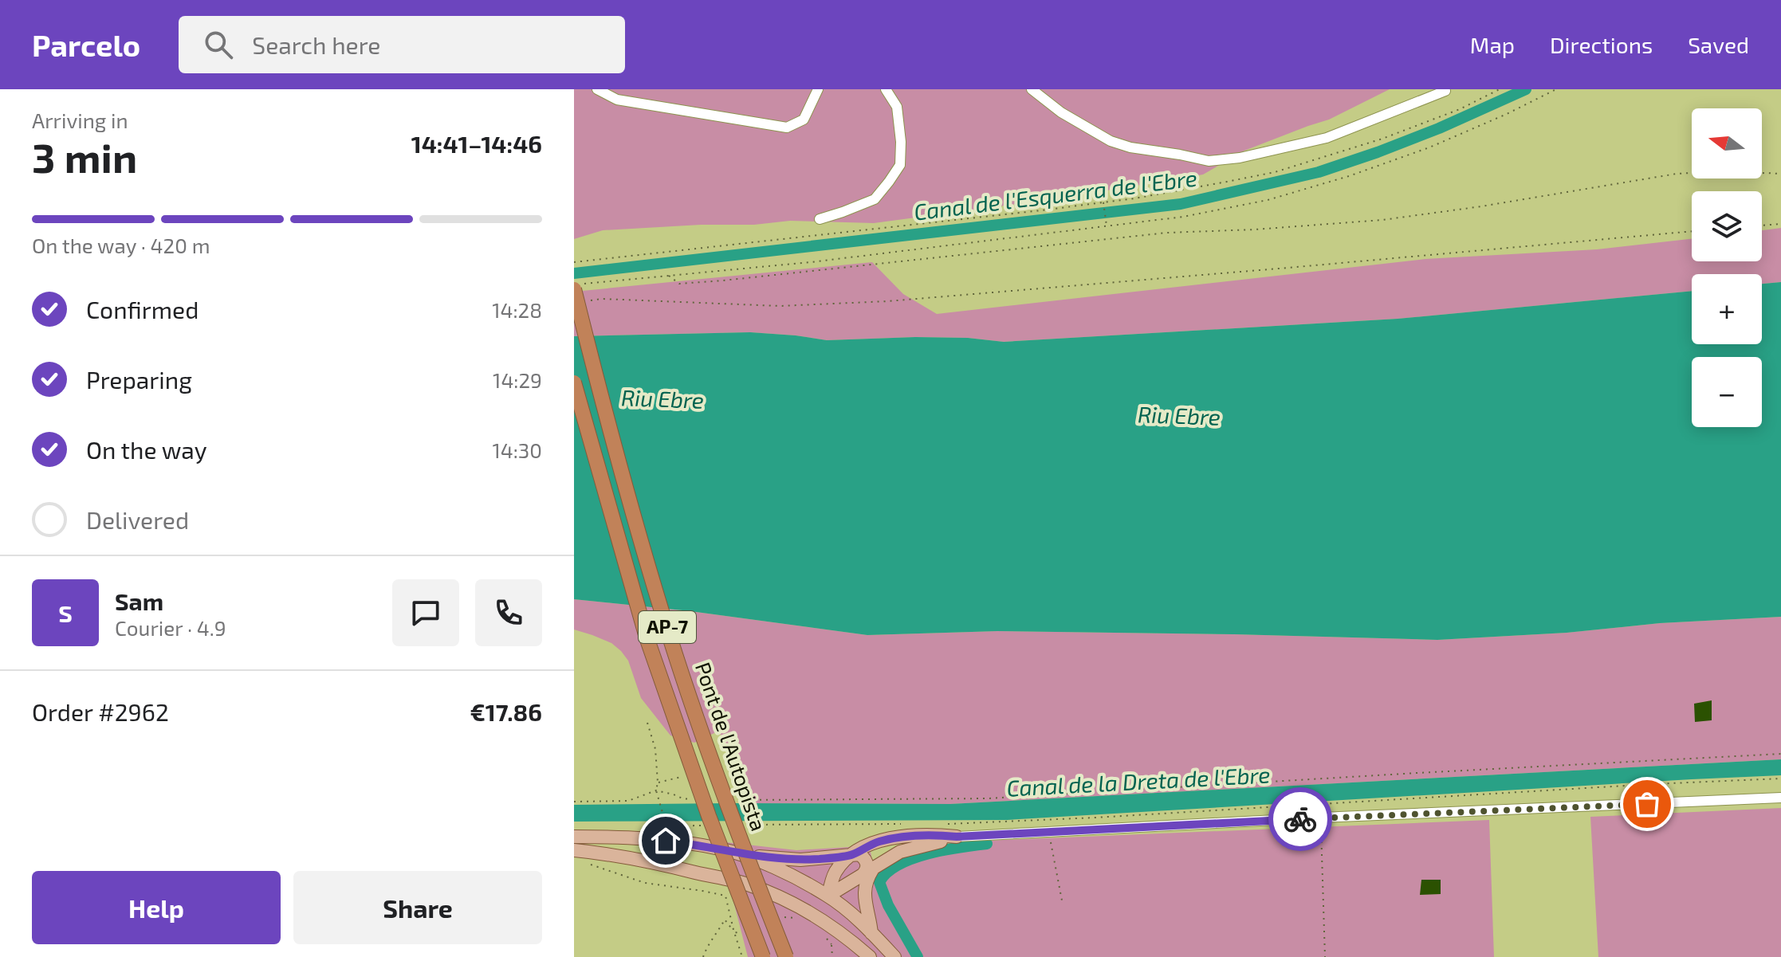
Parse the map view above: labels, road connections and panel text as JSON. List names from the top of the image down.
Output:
{
  "streets": {
    "highway": ["AP-7", "Pont de l'Autopista"]
  },
  "water": ["Canal de l'Esquerra de l'Ebre", "Riu Ebre", "Canal de la Dreta de l'Ebre"],
  "north": "left",
  "page": {
    "header": "Parcelo",
    "search": "Search here",
    "nav": ["Map", "Directions", "Saved"],
    "heading": ["3 min", "Arriving in", "14:41–14:46"],
    "panel": [
      "Sam",
      "Courier · 4.9",
      "Order #2962",
      "€17.86"
    ],
    "map_buttons": ["+", "−"],
    "bar": "On the way · 420 m",
    "list": [
      ["Confirmed", "14:28"],
      ["Preparing", "14:29"],
      ["On the way", "14:30"],
      "Delivered"
    ],
    "round": "S",
    "buttons": ["Help", "Share"]
  }
}
